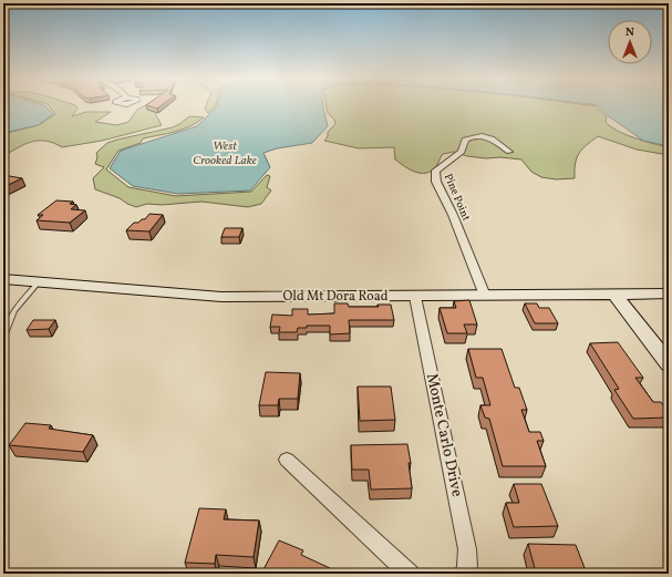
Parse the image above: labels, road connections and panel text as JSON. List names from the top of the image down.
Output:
{
  "streets": {
    "street": ["Pine Point", "Old Mt Dora Road", "Monte Carlo Drive"]
  },
  "crossings": [
    ["Pine Point", "Old Mt Dora Road"],
    ["Old Mt Dora Road", "Monte Carlo Drive"]
  ],
  "water": ["West Crooked Lake"],
  "north": "top"
}
